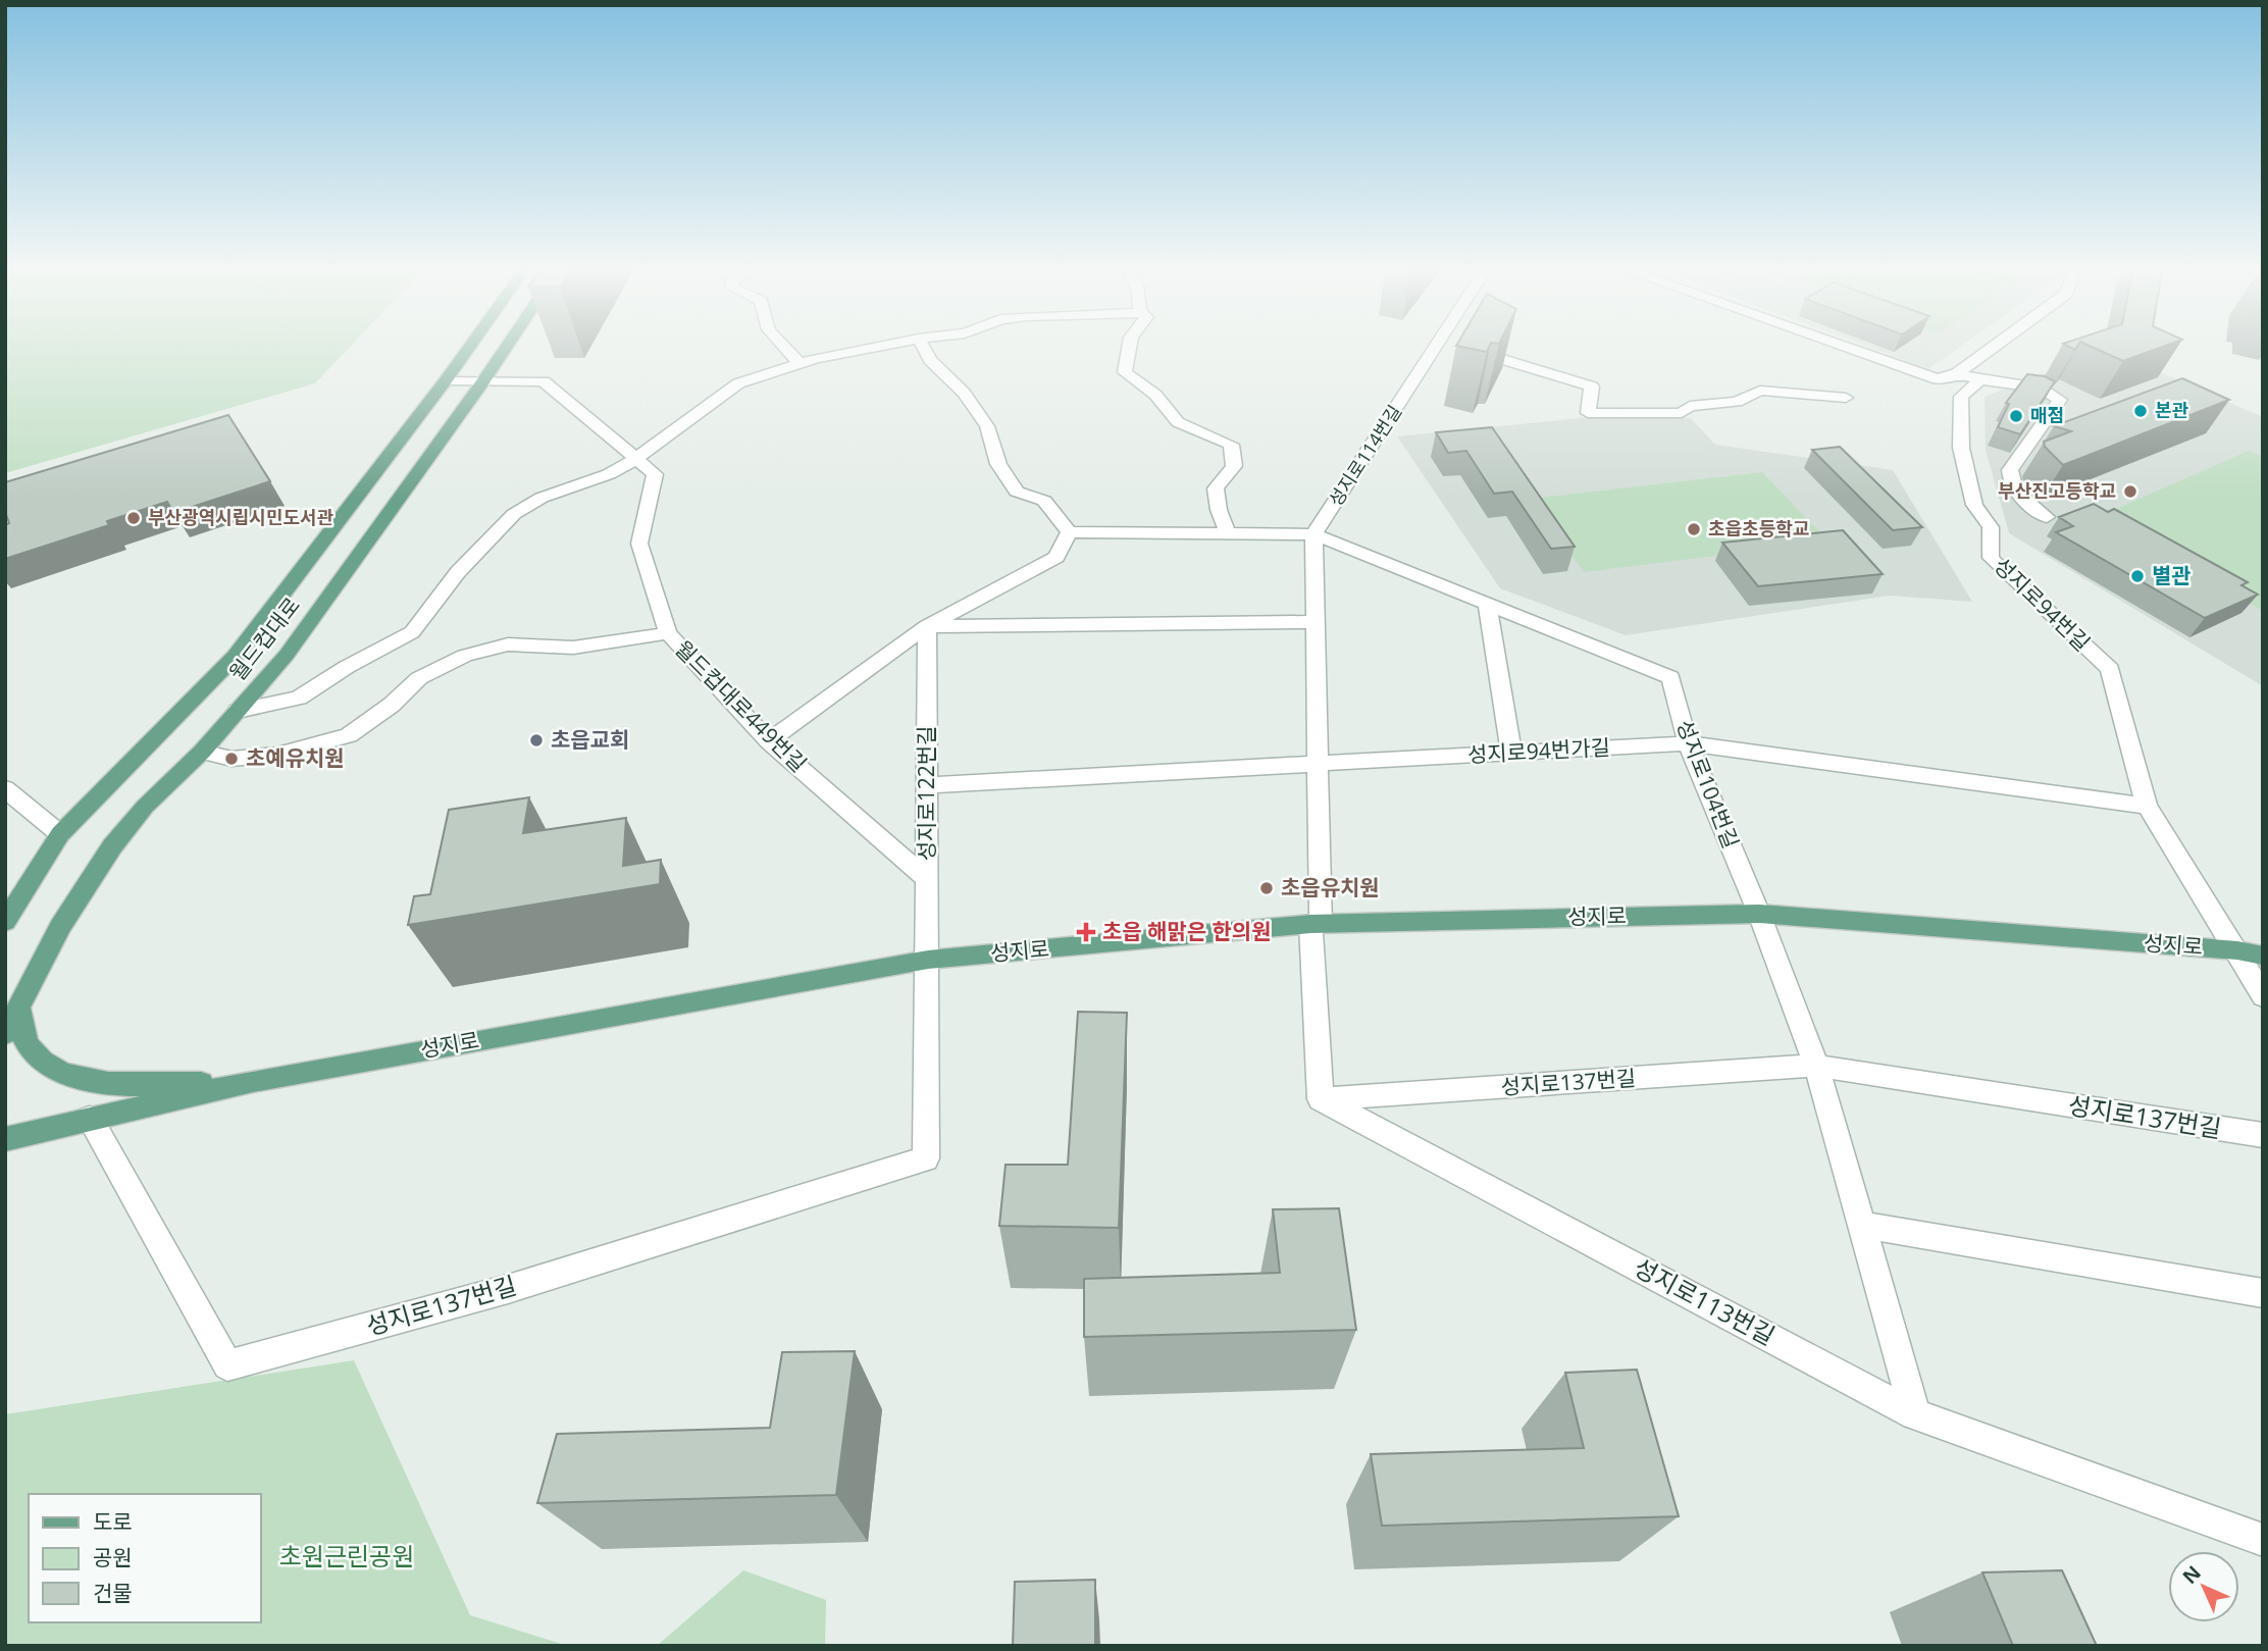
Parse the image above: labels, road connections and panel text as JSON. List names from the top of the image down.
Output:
{
  "streets": {
    "main road": ["월드컵대로", "성지로"],
    "street": [
      "성지로114번길",
      "성지로94번길",
      "월드컵대로449번길",
      "성지로94번가길",
      "성지로104번길",
      "성지로122번길",
      "성지로137번길",
      "성지로113번길"
    ]
  },
  "crossings": [
    ["성지로114번길", "성지로104번길"],
    ["성지로94번길", "성지로94번가길"],
    ["성지로94번길", "성지로"],
    ["월드컵대로", "월드컵대로449번길"],
    ["월드컵대로449번길", "성지로122번길"],
    ["성지로94번가길", "성지로104번길"],
    ["성지로94번가길", "성지로122번길"],
    ["성지로104번길", "성지로"],
    ["성지로104번길", "성지로137번길"],
    ["성지로122번길", "성지로"],
    ["성지로122번길", "성지로137번길"],
    ["성지로", "성지로137번길"],
    ["성지로137번길", "성지로113번길"]
  ],
  "parks": ["초원근린공원"],
  "places": {
    "other": [
      "본관",
      "매점",
      "부산진고등학교",
      "부산광역시립시민도서관",
      "초읍초등학교",
      "별관",
      "초읍교회",
      "초예유치원",
      "초읍유치원"
    ],
    "health": ["초읍 해맑은 한의원"]
  },
  "legend": ["도로", "공원", "건물"],
  "north": "top left"
}
